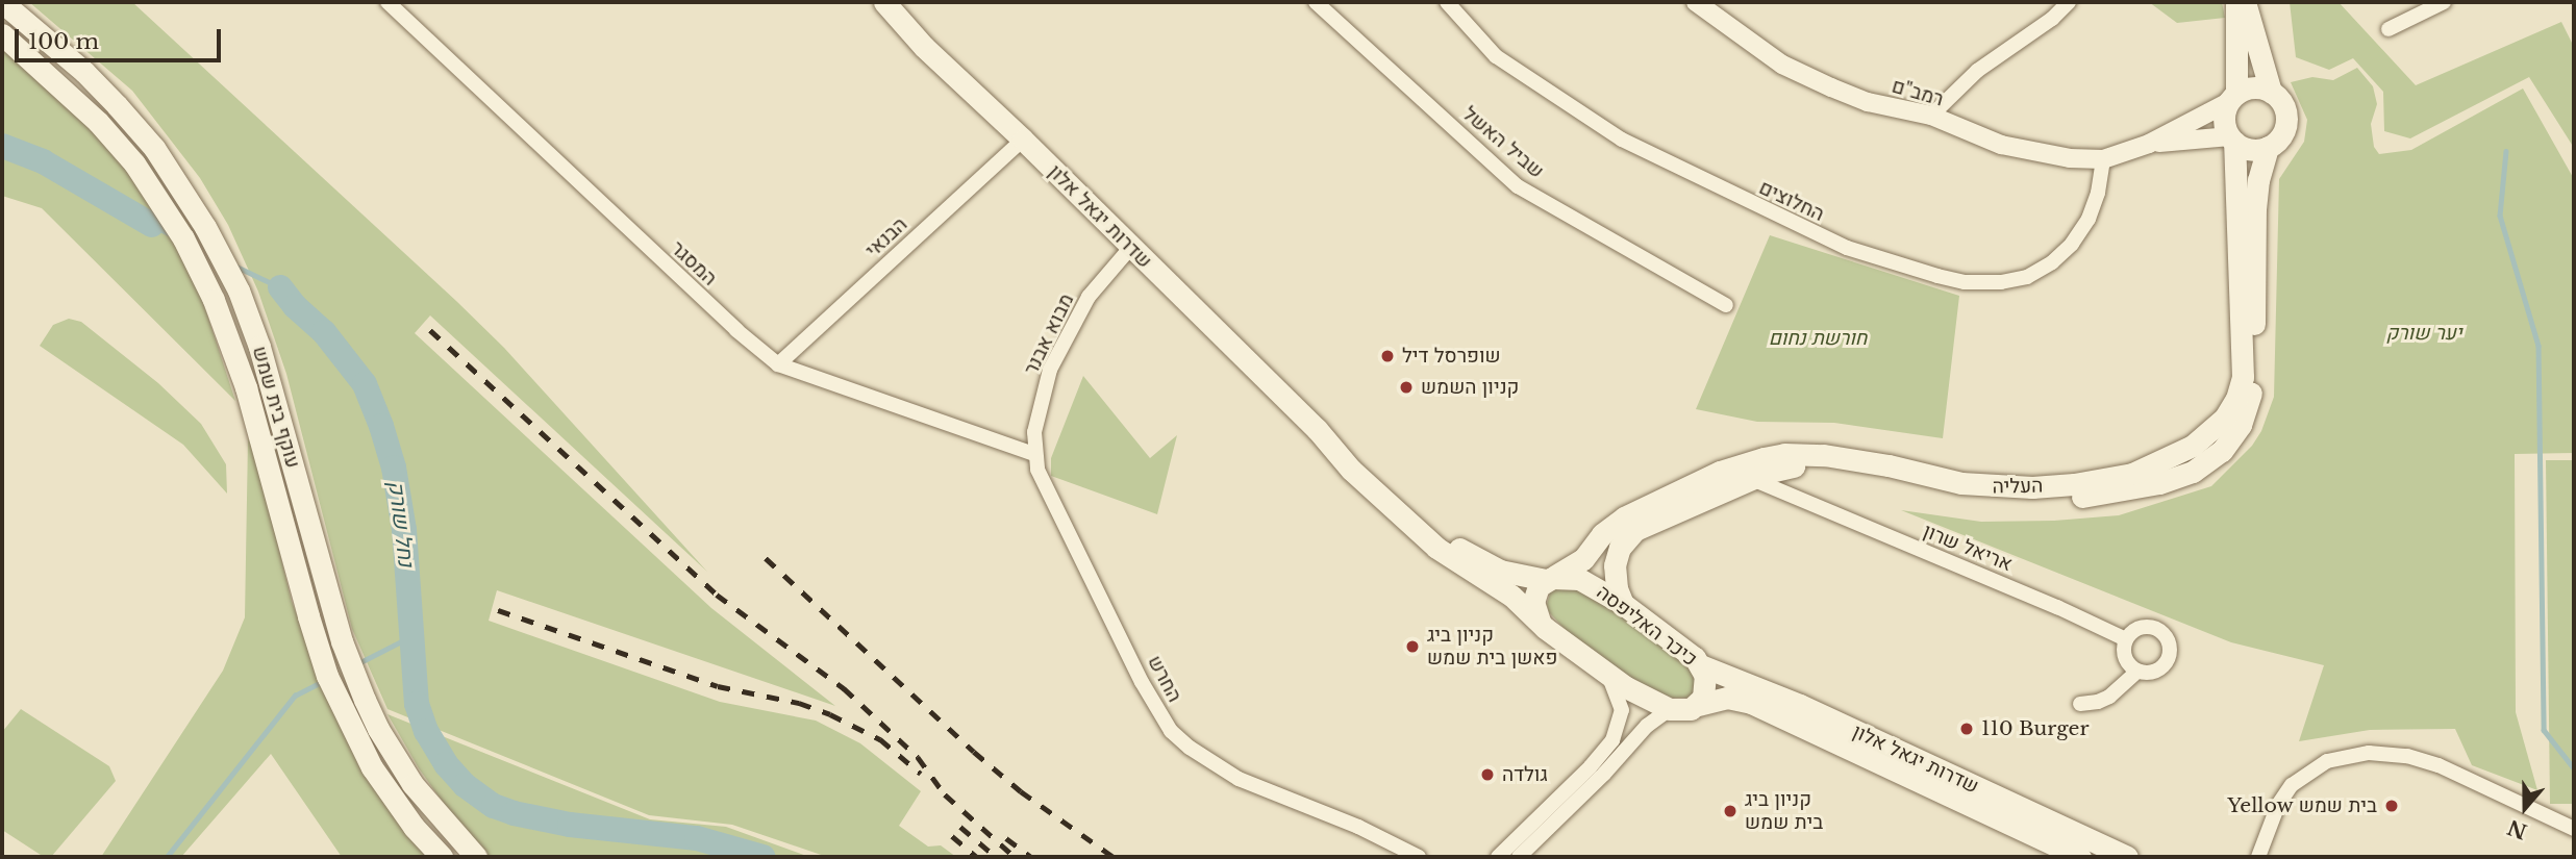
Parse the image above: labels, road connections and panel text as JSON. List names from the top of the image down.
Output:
{
  "streets": {
    "main road": [
      "שדרות יגאל אלון",
      "עוקף בית שמש",
      "העליה",
      "כיכר האליפסה"
    ],
    "street": [
      "רמב\"ם",
      "שביל האשל",
      "החלוצים",
      "הבנאי",
      "המסגר",
      "מבוא אבנר",
      "אריאל שרון",
      "החרש"
    ]
  },
  "crossings": [
    ["רמב\"ם", "החלוצים"],
    ["רמב\"ם", "העליה"],
    ["שדרות יגאל אלון", "הבנאי"],
    ["שדרות יגאל אלון", "מבוא אבנר"],
    ["שדרות יגאל אלון", "העליה"],
    ["שדרות יגאל אלון", "כיכר האליפסה"],
    ["הבנאי", "המסגר"],
    ["המסגר", "מבוא אבנר"],
    ["המסגר", "החרש"],
    ["מבוא אבנר", "החרש"],
    ["העליה", "אריאל שרון"],
    ["העליה", "כיכר האליפסה"]
  ],
  "water": ["נחל שורק"],
  "parks": ["יער שורק", "חורשת נחום"],
  "places": [
    "שופרסל דיל",
    "קניון השמש",
    "קניון ביג פאשן בית שמש",
    "110 Burger",
    "גולדה",
    "Yellow בית שמש",
    "קניון ביג בית שמש"
  ],
  "scale_bar": "100 m",
  "north": "bottom"
}
